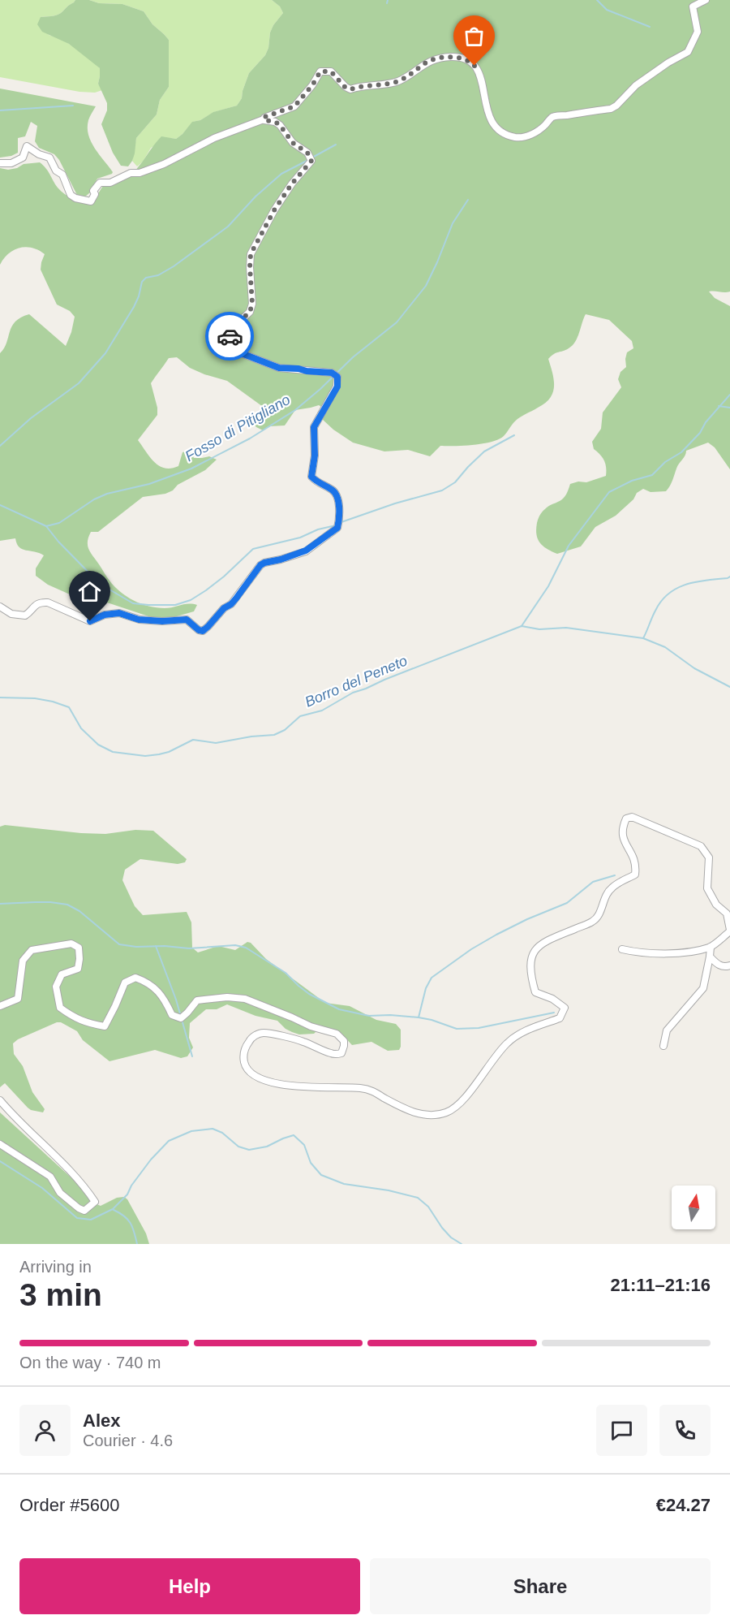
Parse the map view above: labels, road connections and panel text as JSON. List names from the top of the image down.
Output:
{
  "water": ["Fosso di Pitigliano", "Borro del Peneto"],
  "north": "top",
  "page": {
    "heading": ["3 min", "Arriving in", "21:11–21:16"],
    "panel": [
      "Alex",
      "Courier · 4.6",
      "Order #5600",
      "€24.27"
    ],
    "bar": "On the way · 740 m",
    "buttons": ["Help", "Share"]
  }
}
